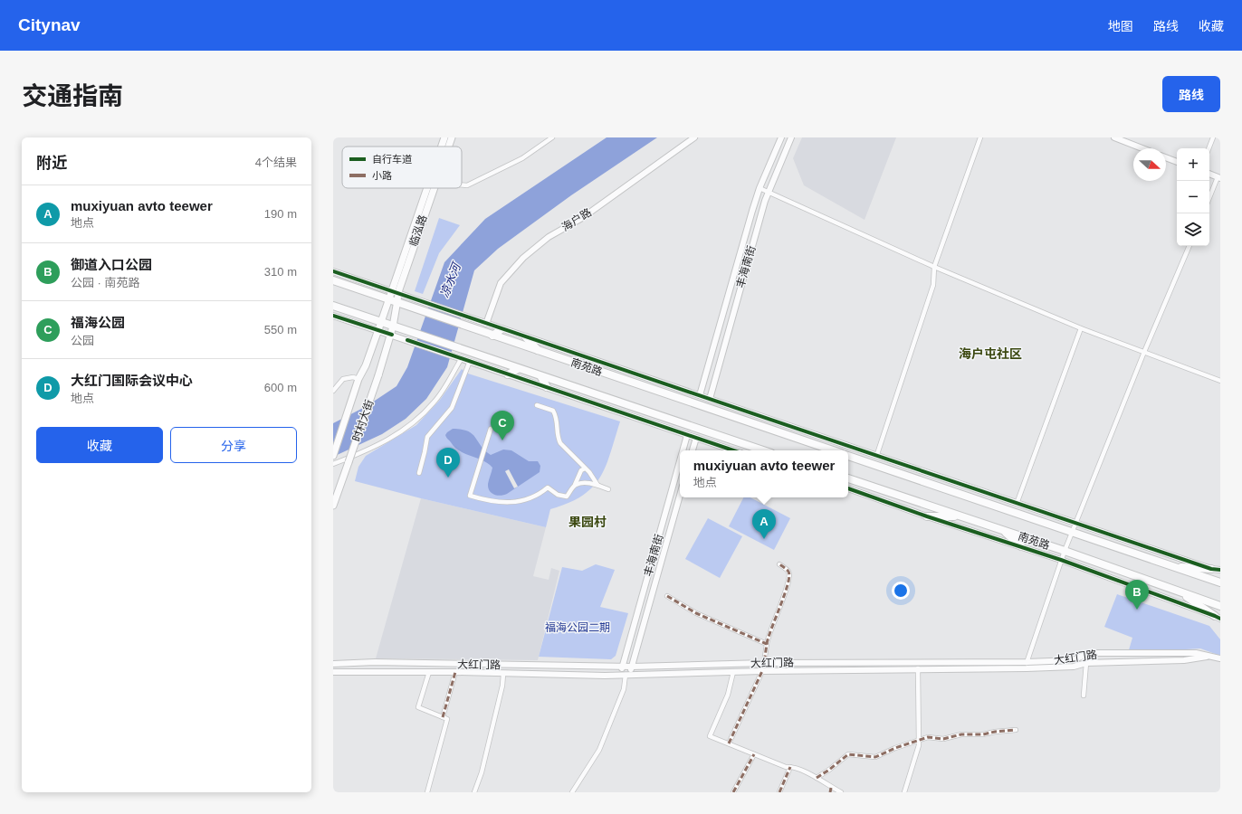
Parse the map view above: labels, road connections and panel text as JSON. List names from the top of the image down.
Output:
{
  "streets": {
    "highway": ["南苑路"],
    "main road": ["临泓路", "时村大街"],
    "street": ["海户路", "丰海南街", "大红门路"]
  },
  "crossings": [
    ["临泓路", "南苑路"],
    ["临泓路", "时村大街"],
    ["丰海南街", "大红门路"]
  ],
  "districts": ["海户屯社区", "果园村"],
  "water": ["凉水河"],
  "parks": ["福海公园二期"],
  "legend": ["自行车道", "小路"],
  "north": "right",
  "page": {
    "header": "Citynav",
    "nav": ["地图", "路线", "收藏"],
    "title": "交通指南",
    "buttons": [
      "路线",
      ["收藏", "分享"]
    ],
    "heading": ["附近", "4个结果"],
    "map_buttons": ["+", "−"],
    "list": [
      {
        "mark": "A",
        "name": "muxiyuan avto teewer",
        "note": "地点",
        "value": "190 m"
      },
      {
        "mark": "B",
        "name": "御道入口公园",
        "note": "公园 · 南苑路",
        "value": "310 m"
      },
      {
        "mark": "C",
        "name": "福海公园",
        "note": "公园",
        "value": "550 m"
      },
      {
        "mark": "D",
        "name": "大红门国际会议中心",
        "note": "地点",
        "value": "600 m"
      }
    ],
    "pins": [
      "C",
      "D",
      "A",
      "B"
    ],
    "popup": ["muxiyuan avto teewer", "地点"]
  }
}
